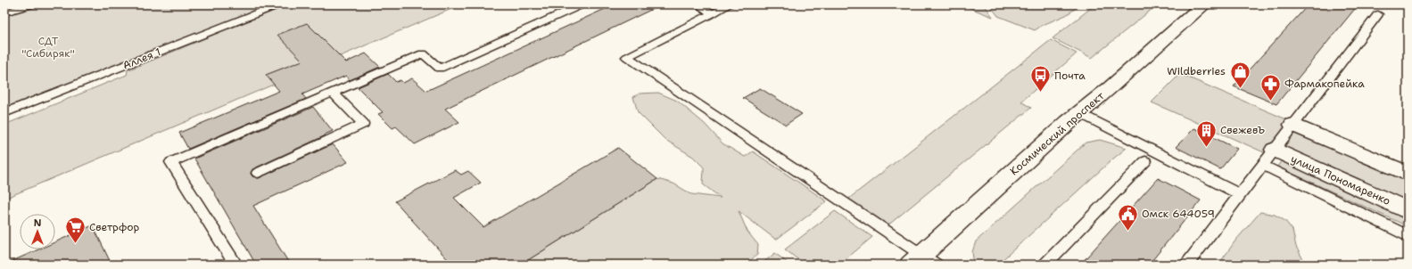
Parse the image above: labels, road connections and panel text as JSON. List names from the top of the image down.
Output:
{
  "streets": {
    "main road": ["Космический проспект", "улица Пономаренко"],
    "lane": ["Аллея 1"]
  },
  "parks": ["СДТ \"Сибиряк\""],
  "places": {
    "shop": ["Wildberries"],
    "bus stop": ["Почта"],
    "pharmacy": ["Фармакопейка"],
    "building": ["СвежевЪ"],
    "public building": ["Омск 644059"],
    "supermarket": ["Светрфор"]
  },
  "north": "top"
}
